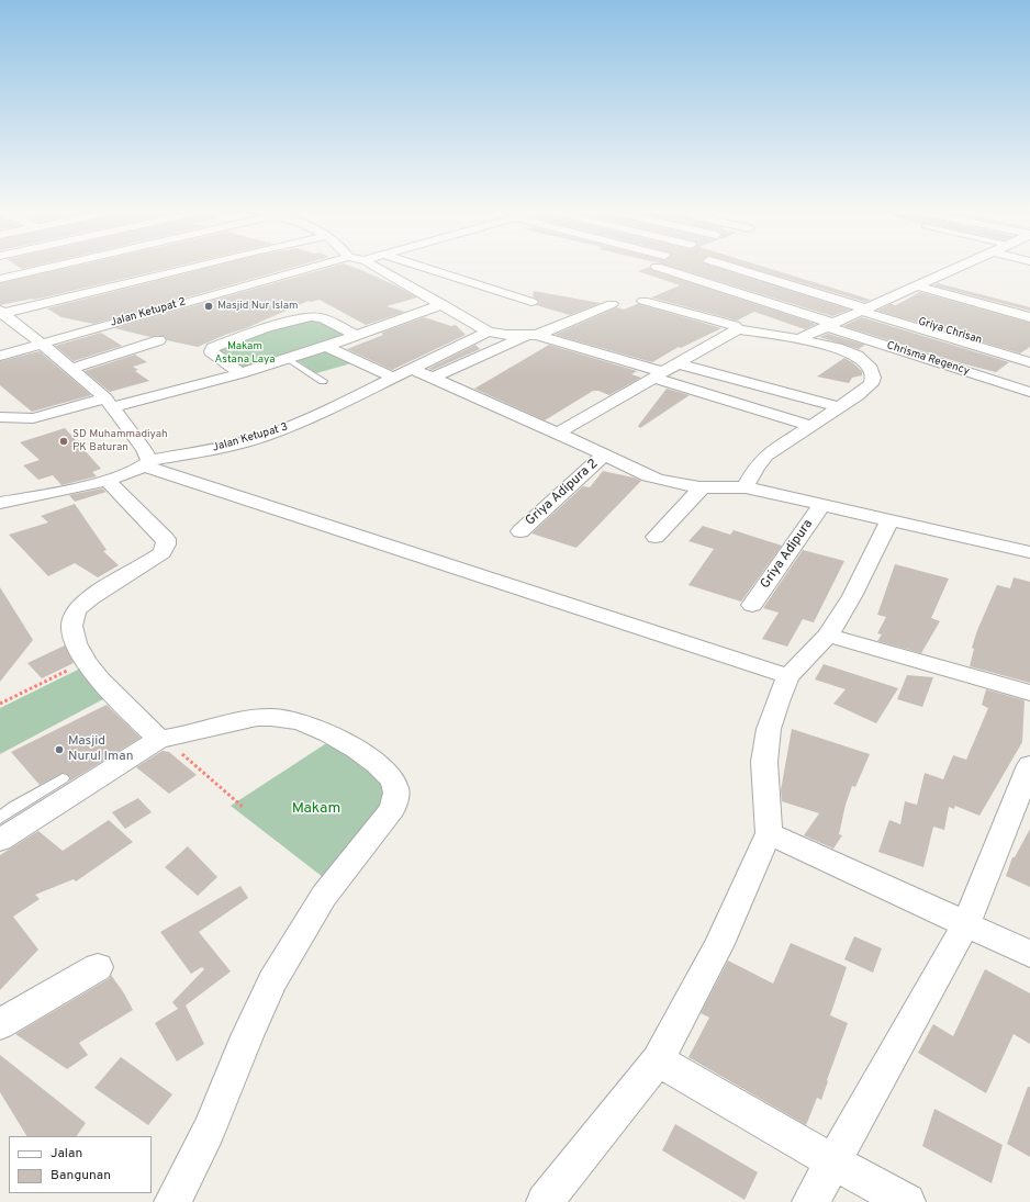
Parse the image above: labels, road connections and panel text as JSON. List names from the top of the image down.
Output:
{
  "streets": {
    "street": [
      "Jalan Ketupat 2",
      "Griya Chrisan",
      "Chrisma Regency",
      "Jalan Ketupat 3",
      "Griya Adipura 2",
      "Griya Adipura"
    ]
  },
  "parks": ["Makam Astana Laya", "Makam"],
  "places": ["Masjid Nur Islam", "SD Muhammadiyah PK Baturan", "Masjid Nurul Iman"],
  "legend": ["Jalan", "Bangunan"]
}
